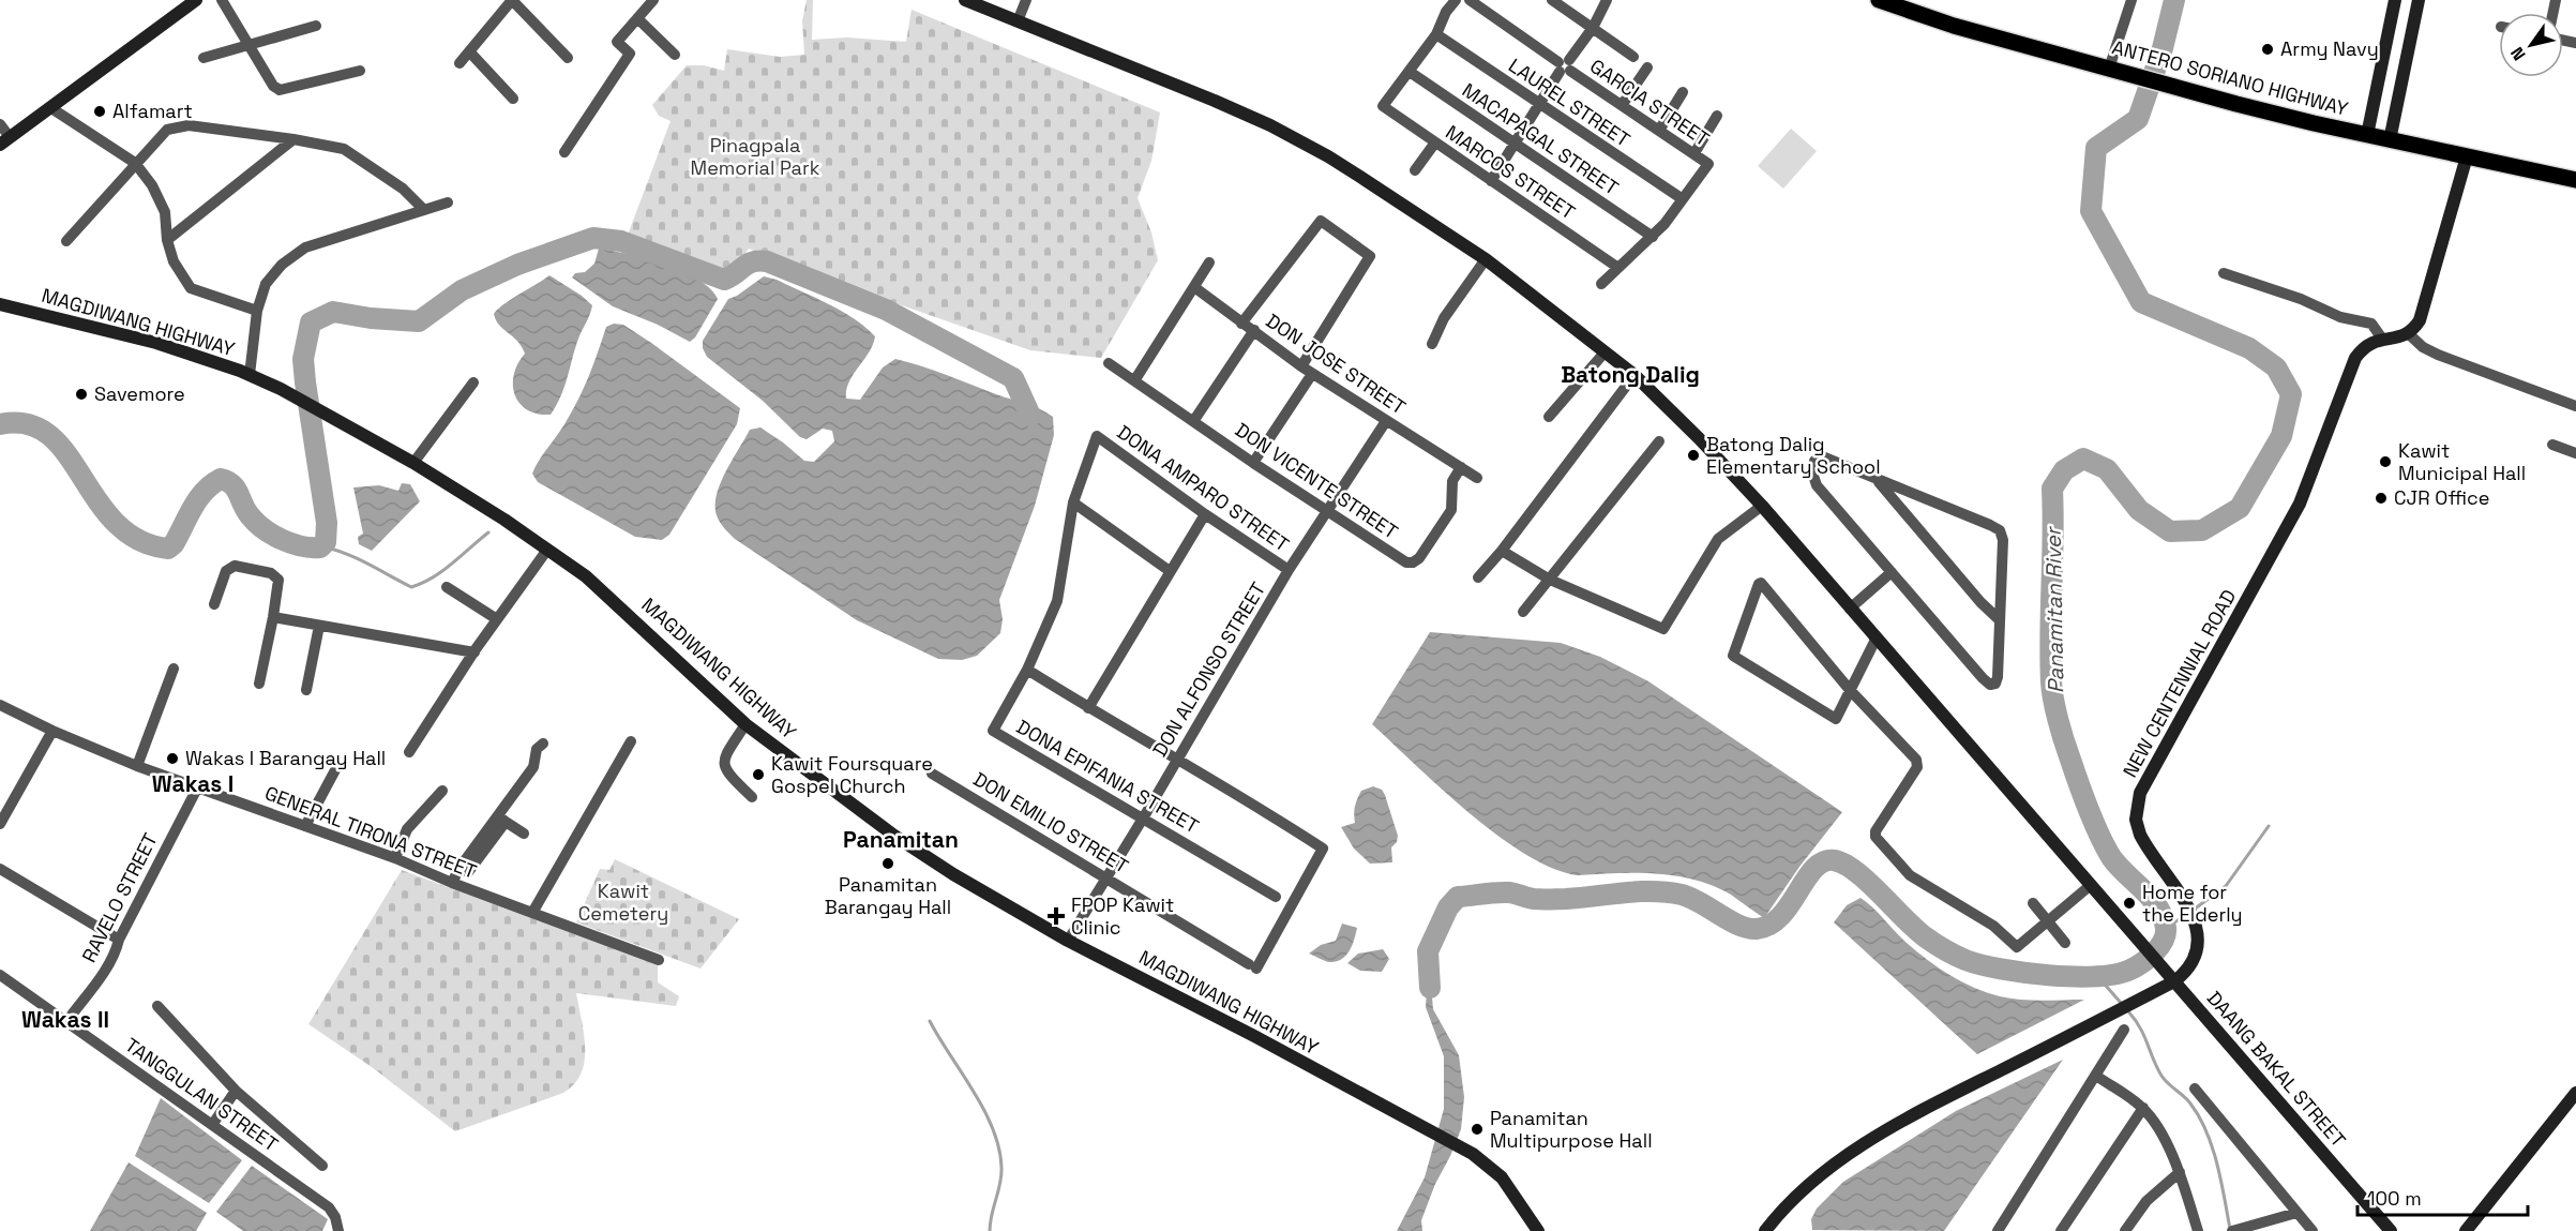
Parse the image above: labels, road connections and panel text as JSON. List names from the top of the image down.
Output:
{
  "streets": {
    "main road": ["ANTERO SORIANO HIGHWAY"],
    "street": [
      "LAUREL STREET",
      "GARCIA STREET",
      "MACAPAGAL STREET",
      "MARCOS STREET",
      "MAGDIWANG HIGHWAY",
      "DON JOSE STREET",
      "DON VICENTE STREET",
      "DONA AMPARO STREET",
      "DON ALFONSO STREET",
      "NEW CENTENNIAL ROAD",
      "DONA EPIFANIA STREET",
      "DON EMILIO STREET",
      "GENERAL TIRONA STREET",
      "RAVELO STREET",
      "DAANG BAKAL STREET",
      "TANGGULAN STREET"
    ]
  },
  "crossings": [
    ["LAUREL STREET", "GARCIA STREET"],
    ["MACAPAGAL STREET", "MARCOS STREET"],
    ["MAGDIWANG HIGHWAY", "DON ALFONSO STREET"],
    ["DON JOSE STREET", "DON VICENTE STREET"],
    ["DON JOSE STREET", "DON ALFONSO STREET"],
    ["DON VICENTE STREET", "DON ALFONSO STREET"],
    ["DONA AMPARO STREET", "DON ALFONSO STREET"],
    ["DONA AMPARO STREET", "DONA EPIFANIA STREET"],
    ["DON ALFONSO STREET", "DONA EPIFANIA STREET"],
    ["DON ALFONSO STREET", "DON EMILIO STREET"],
    ["NEW CENTENNIAL ROAD", "DAANG BAKAL STREET"],
    ["DONA EPIFANIA STREET", "DON EMILIO STREET"],
    ["GENERAL TIRONA STREET", "RAVELO STREET"],
    ["RAVELO STREET", "TANGGULAN STREET"]
  ],
  "districts": [
    "Batong Dalig",
    "Wakas I",
    "Panamitan",
    "Wakas II"
  ],
  "water": ["Panamitan River"],
  "parks": ["Pinagpala Memorial Park", "Kawit Cemetery"],
  "places": {
    "other": [
      "Army Navy",
      "Alfamart",
      "Savemore",
      "Batong Dalig Elementary School",
      "Kawit Municipal Hall",
      "CJR Office",
      "Wakas I Barangay Hall",
      "Kawit Foursquare Gospel Church",
      "Panamitan Barangay Hall",
      "Home for the Elderly",
      "Panamitan Multipurpose Hall"
    ],
    "health": ["FPOP Kawit Clinic"]
  },
  "scale_bar": "100 m",
  "north": "bottom left"
}
